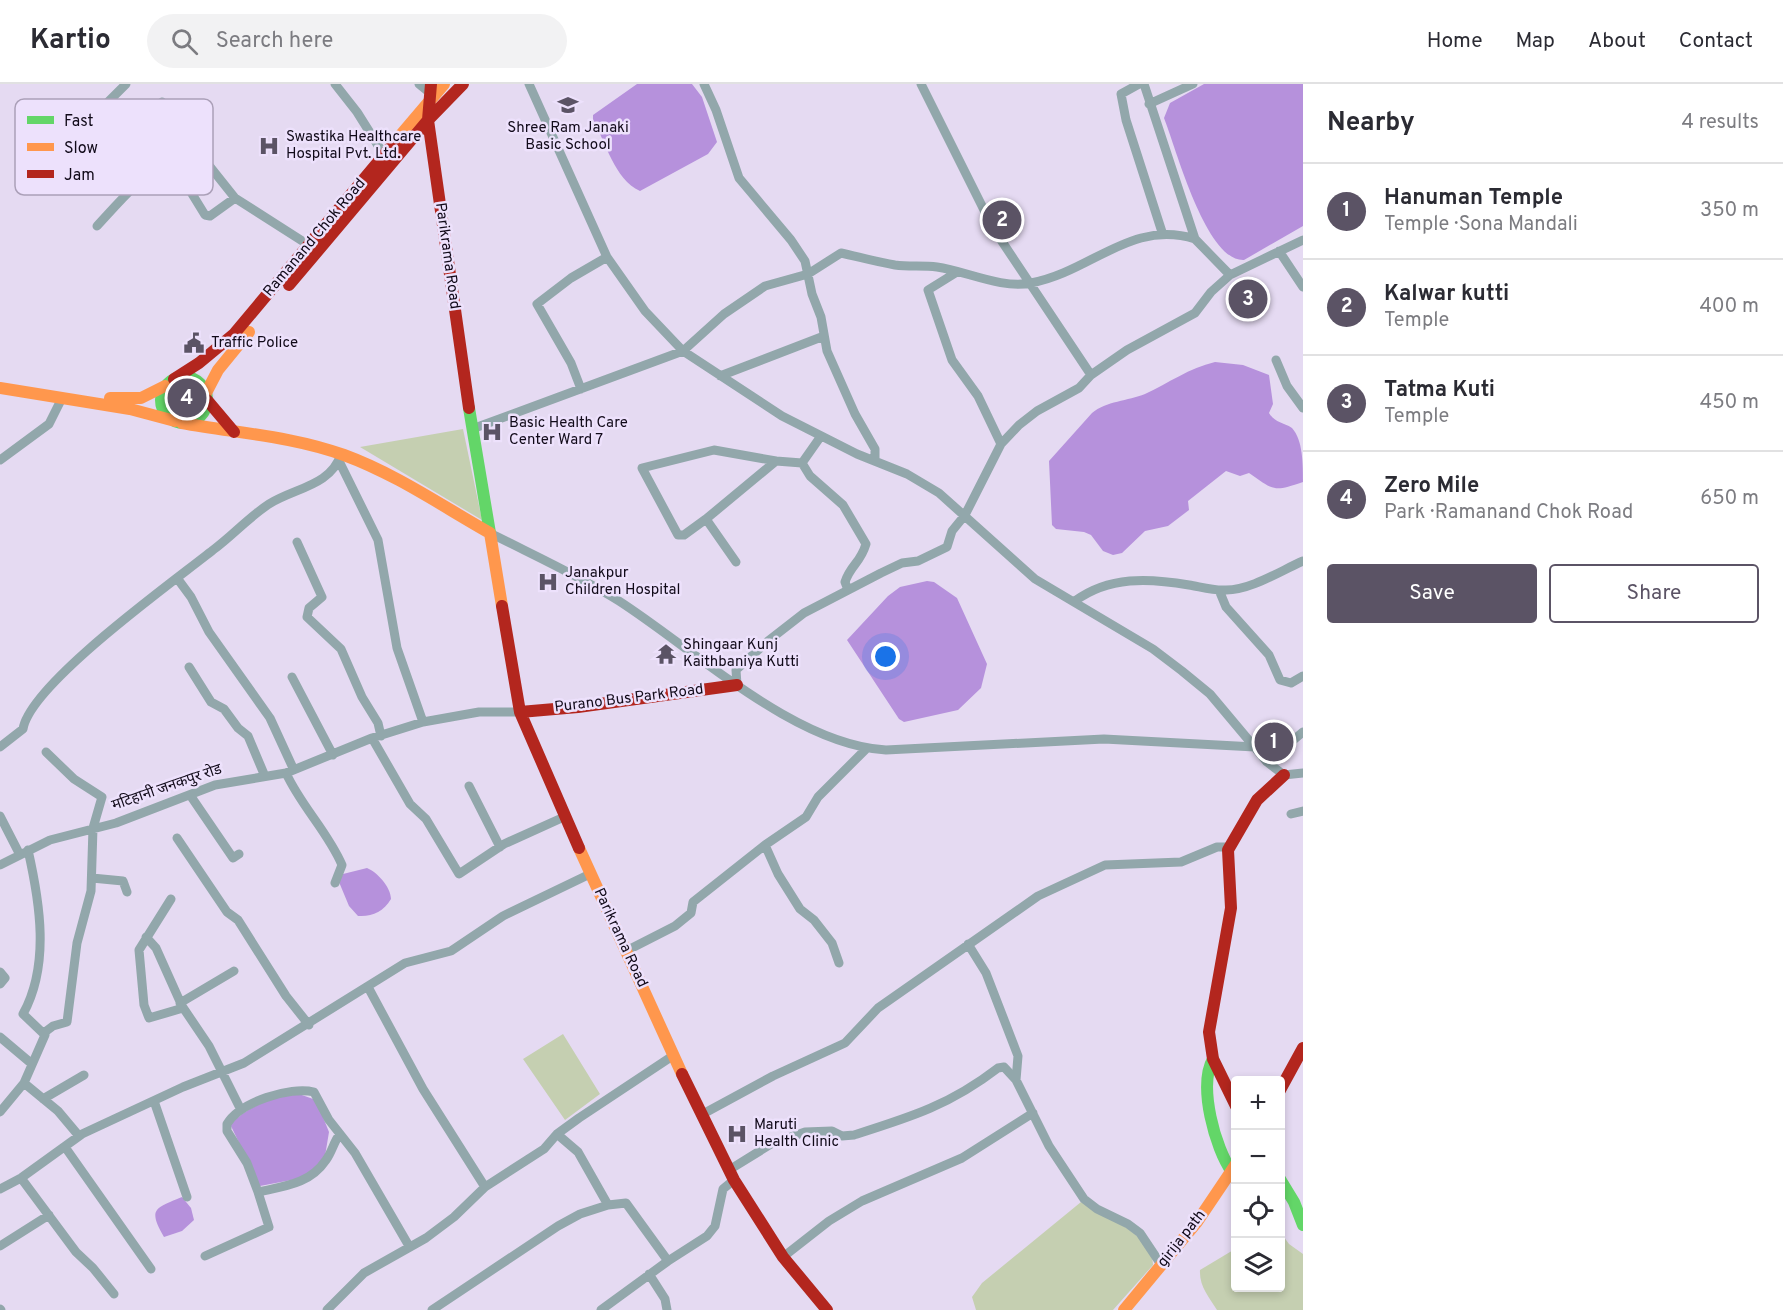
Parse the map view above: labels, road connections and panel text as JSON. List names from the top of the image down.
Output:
{
  "streets": {
    "main road": [
      "Ramanand Chok Road",
      "Parikrama Road",
      "Purano Bus Park Road",
      "girija path"
    ],
    "street": ["मटिहानी जनकपुर रोड"]
  },
  "crossings": [
    ["Ramanand Chok Road", "Parikrama Road"],
    ["Parikrama Road", "Purano Bus Park Road"],
    ["Parikrama Road", "मटिहानी जनकपुर रोड"],
    ["Purano Bus Park Road", "मटिहानी जनकपुर रोड"]
  ],
  "places": {
    "school or university": ["Shree Ram Janaki Basic School"],
    "hospital": [
      "Swastika Healthcare Hospital Pvt. Ltd.",
      "Basic Health Care Center Ward 7",
      "Janakpur Children Hospital",
      "Maruti Health Clinic"
    ],
    "public building": ["Traffic Police"],
    "temple": ["Shingaar Kunj Kaithbaniya Kutti"]
  },
  "legend": ["Fast", "Slow", "Jam"],
  "page": {
    "header": "Kartio",
    "search": "Search here",
    "nav": [
      "Home",
      "Map",
      "About",
      "Contact"
    ],
    "heading": ["Nearby", "4 results"],
    "list": [
      {
        "mark": "1",
        "name": "Hanuman Temple",
        "note": "Temple · Sona Mandali",
        "value": "350 m"
      },
      {
        "mark": "2",
        "name": "Kalwar kutti",
        "note": "Temple",
        "value": "400 m"
      },
      {
        "mark": "3",
        "name": "Tatma Kuti",
        "note": "Temple",
        "value": "450 m"
      },
      {
        "mark": "4",
        "name": "Zero Mile",
        "note": "Park · Ramanand Chok Road",
        "value": "650 m"
      }
    ],
    "pins": [
      "2",
      "3",
      "4",
      "1"
    ],
    "buttons": ["Save", "Share"],
    "map_buttons": ["+", "−"]
  }
}
